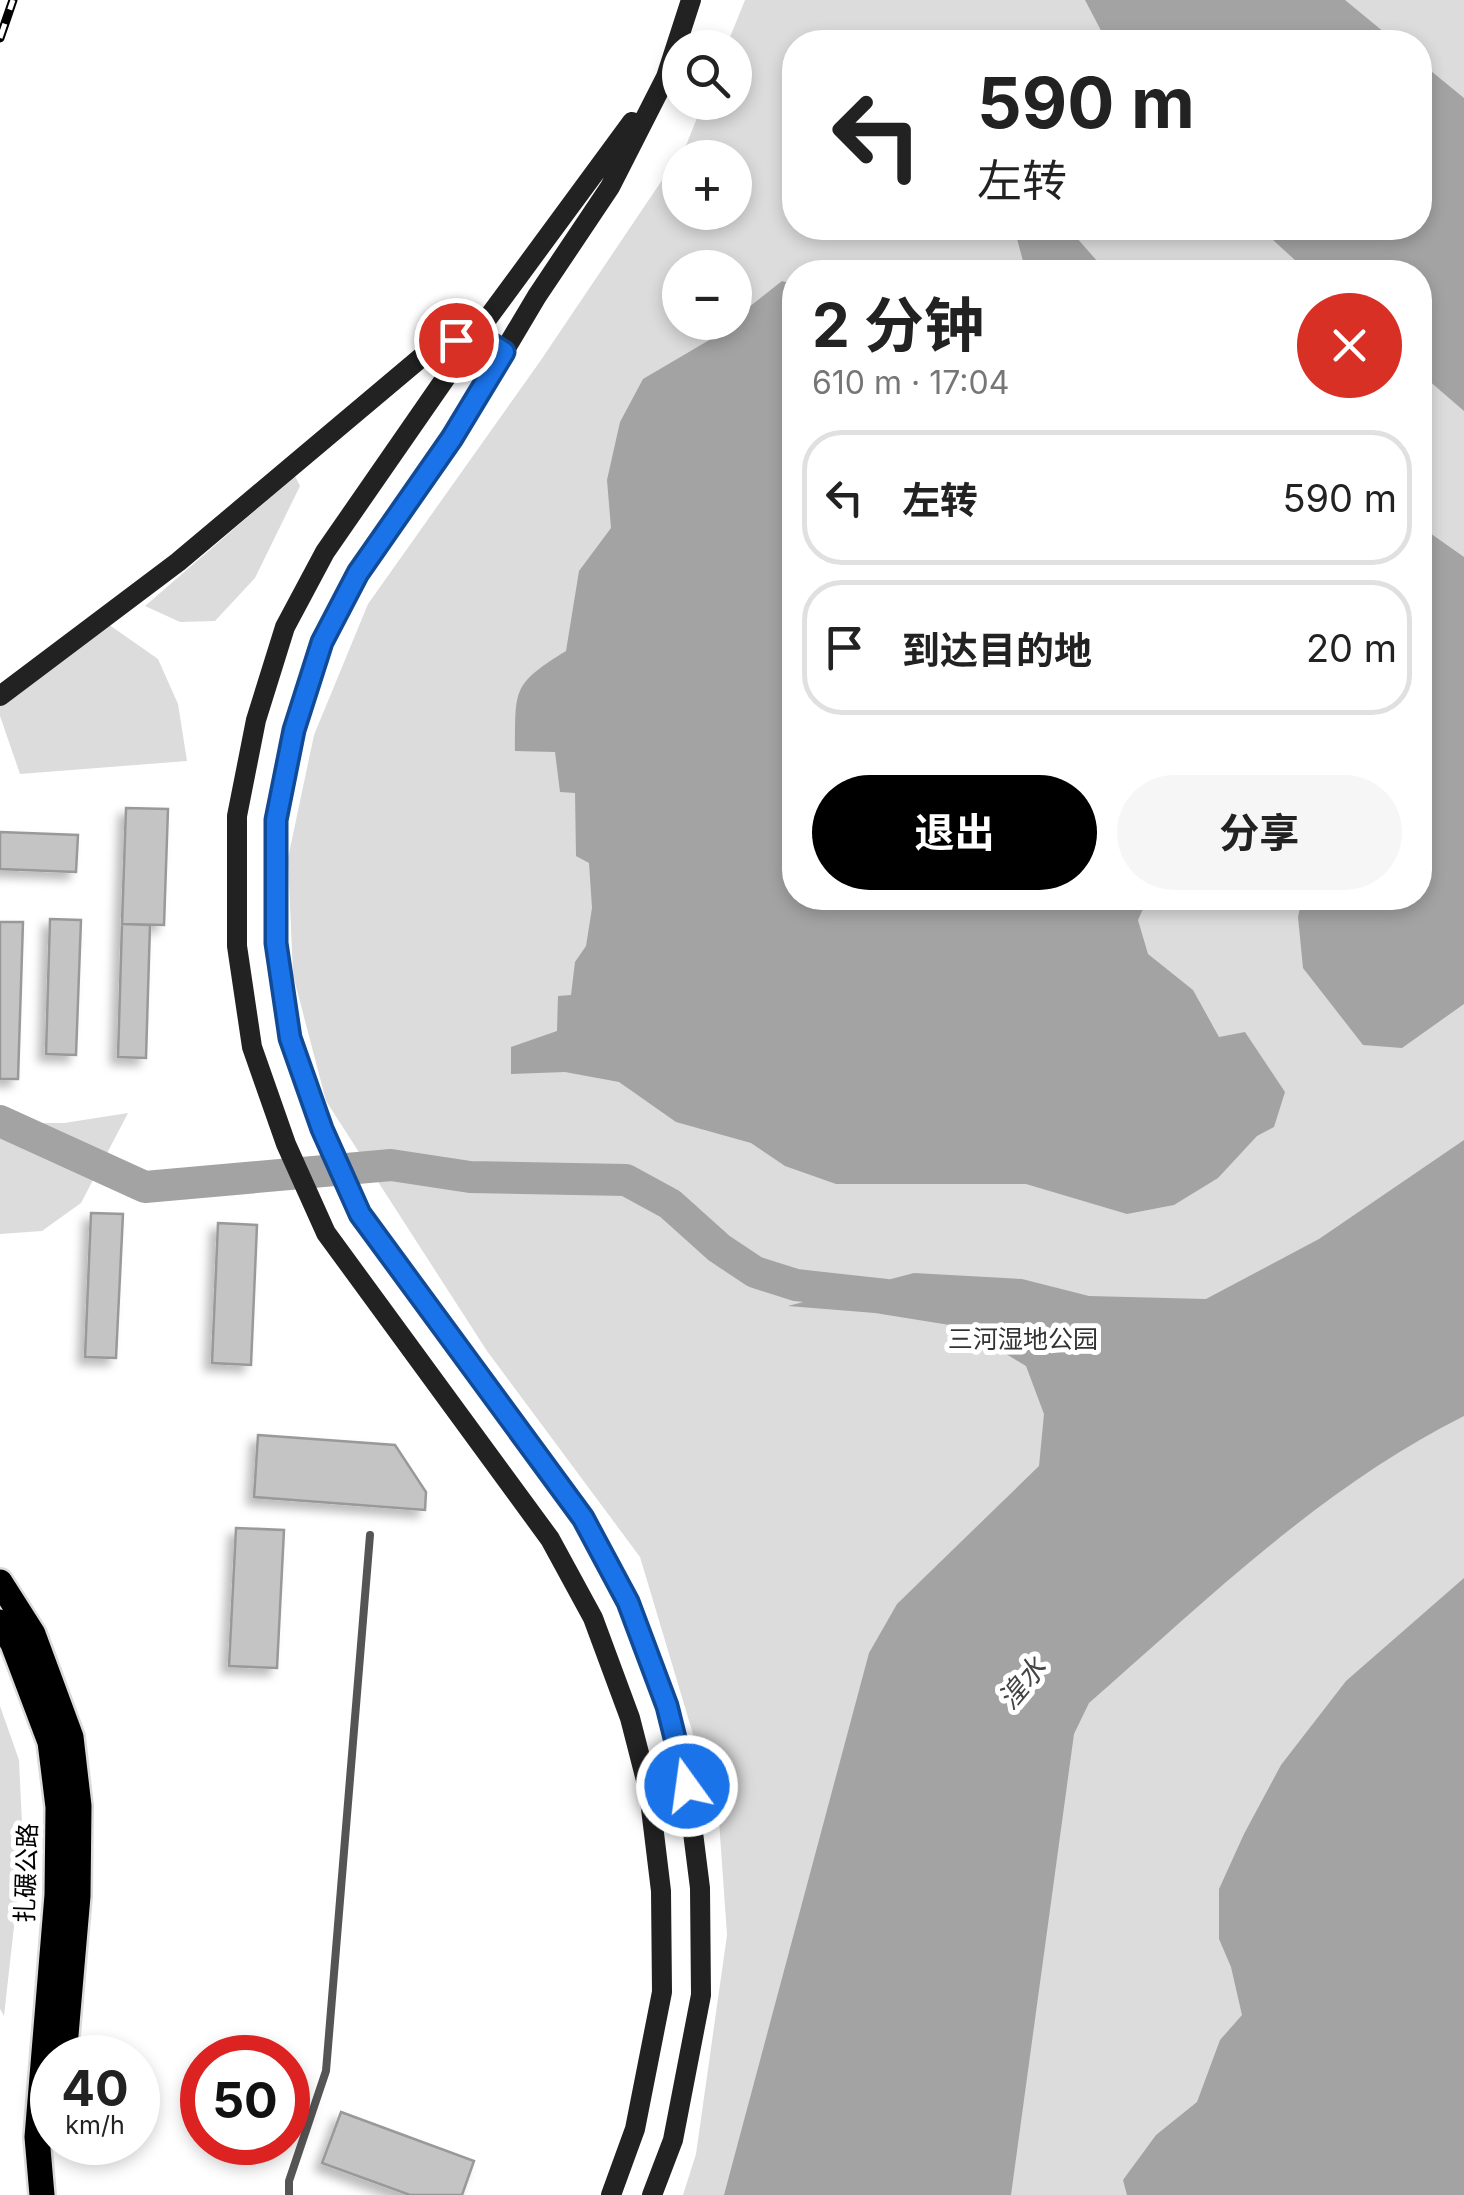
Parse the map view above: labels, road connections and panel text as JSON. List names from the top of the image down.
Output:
{
  "streets": {
    "main road": ["扎碾公路"]
  },
  "water": ["湟水"],
  "parks": ["三河湿地公园"],
  "page": {
    "map_buttons": ["+", "−"],
    "turn": ["590 m", "左转"],
    "heading": ["2 分钟", "610 m · 17:04"],
    "list": [
      {
        "name": "左转",
        "value": "590 m"
      },
      {
        "name": "到达目的地",
        "value": "20 m"
      }
    ],
    "buttons": ["退出", "分享"],
    "speed": "40 km/h",
    "limit": "50"
  }
}
